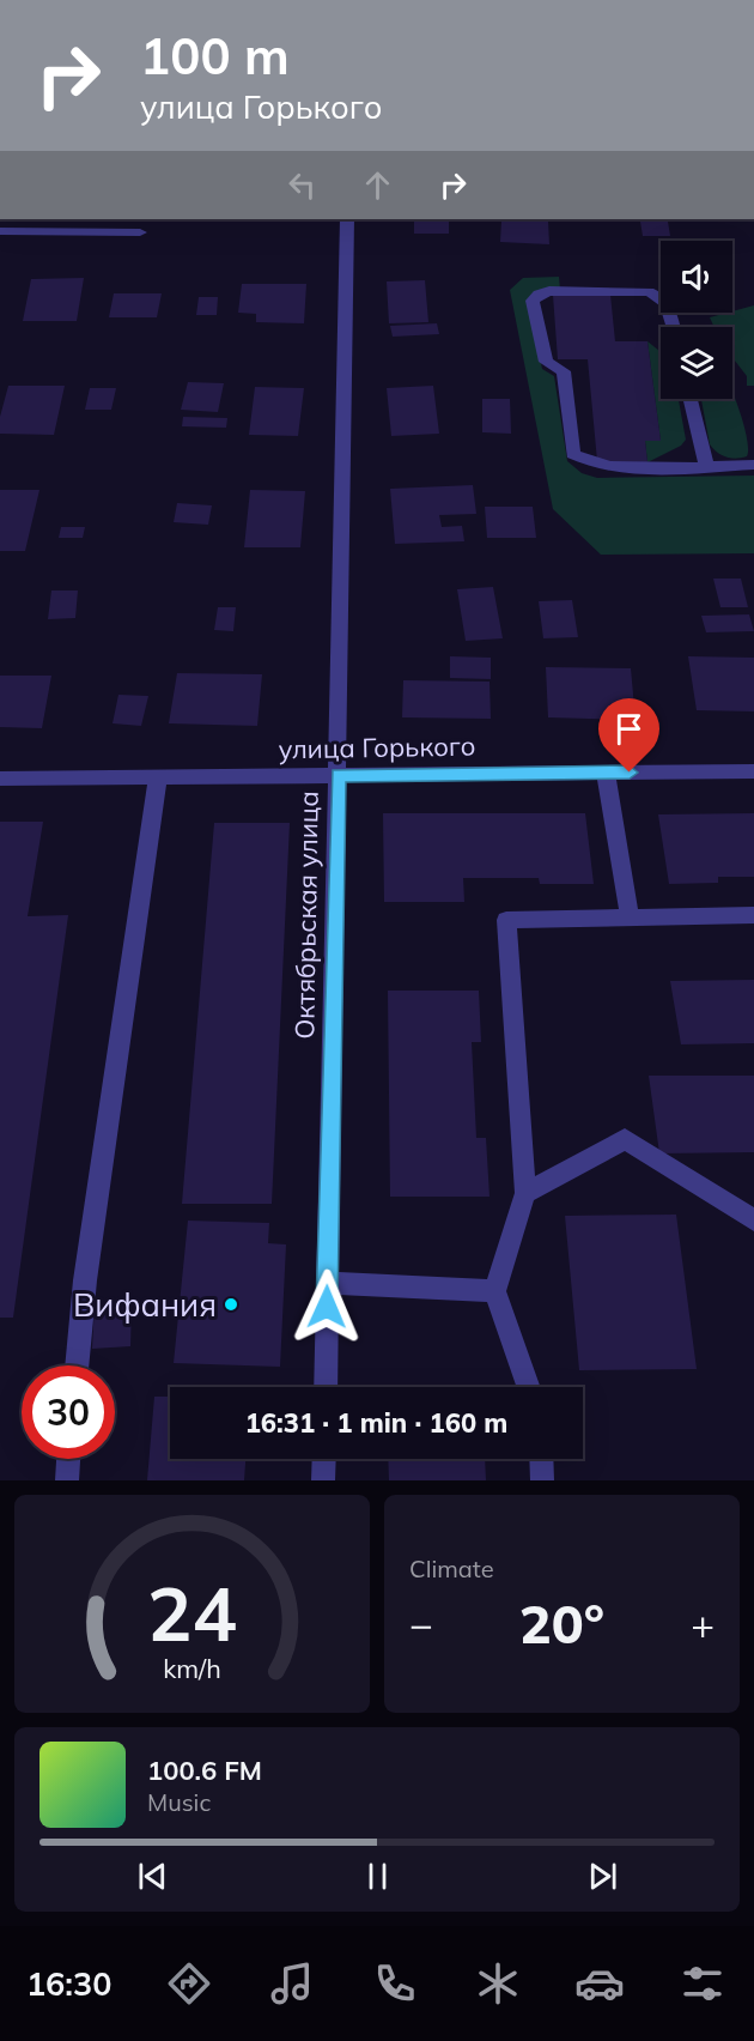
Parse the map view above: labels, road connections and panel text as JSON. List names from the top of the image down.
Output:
{
  "streets": {
    "street": ["улица Горького", "Октябрьская улица"]
  },
  "crossings": [
    ["улица Горького", "Октябрьская улица"]
  ],
  "places": ["Вифания"],
  "page": {
    "turn": ["100 m", "улица Горького"],
    "limit": "30",
    "trip": "16:31 · 1 min · 160 m",
    "tile": "Climate",
    "heat": ["−", "20°", "+"],
    "song": ["100.6 FM", "Music"],
    "tabs": "16:30",
    "gauge": ["24", "km/h"]
  }
}
